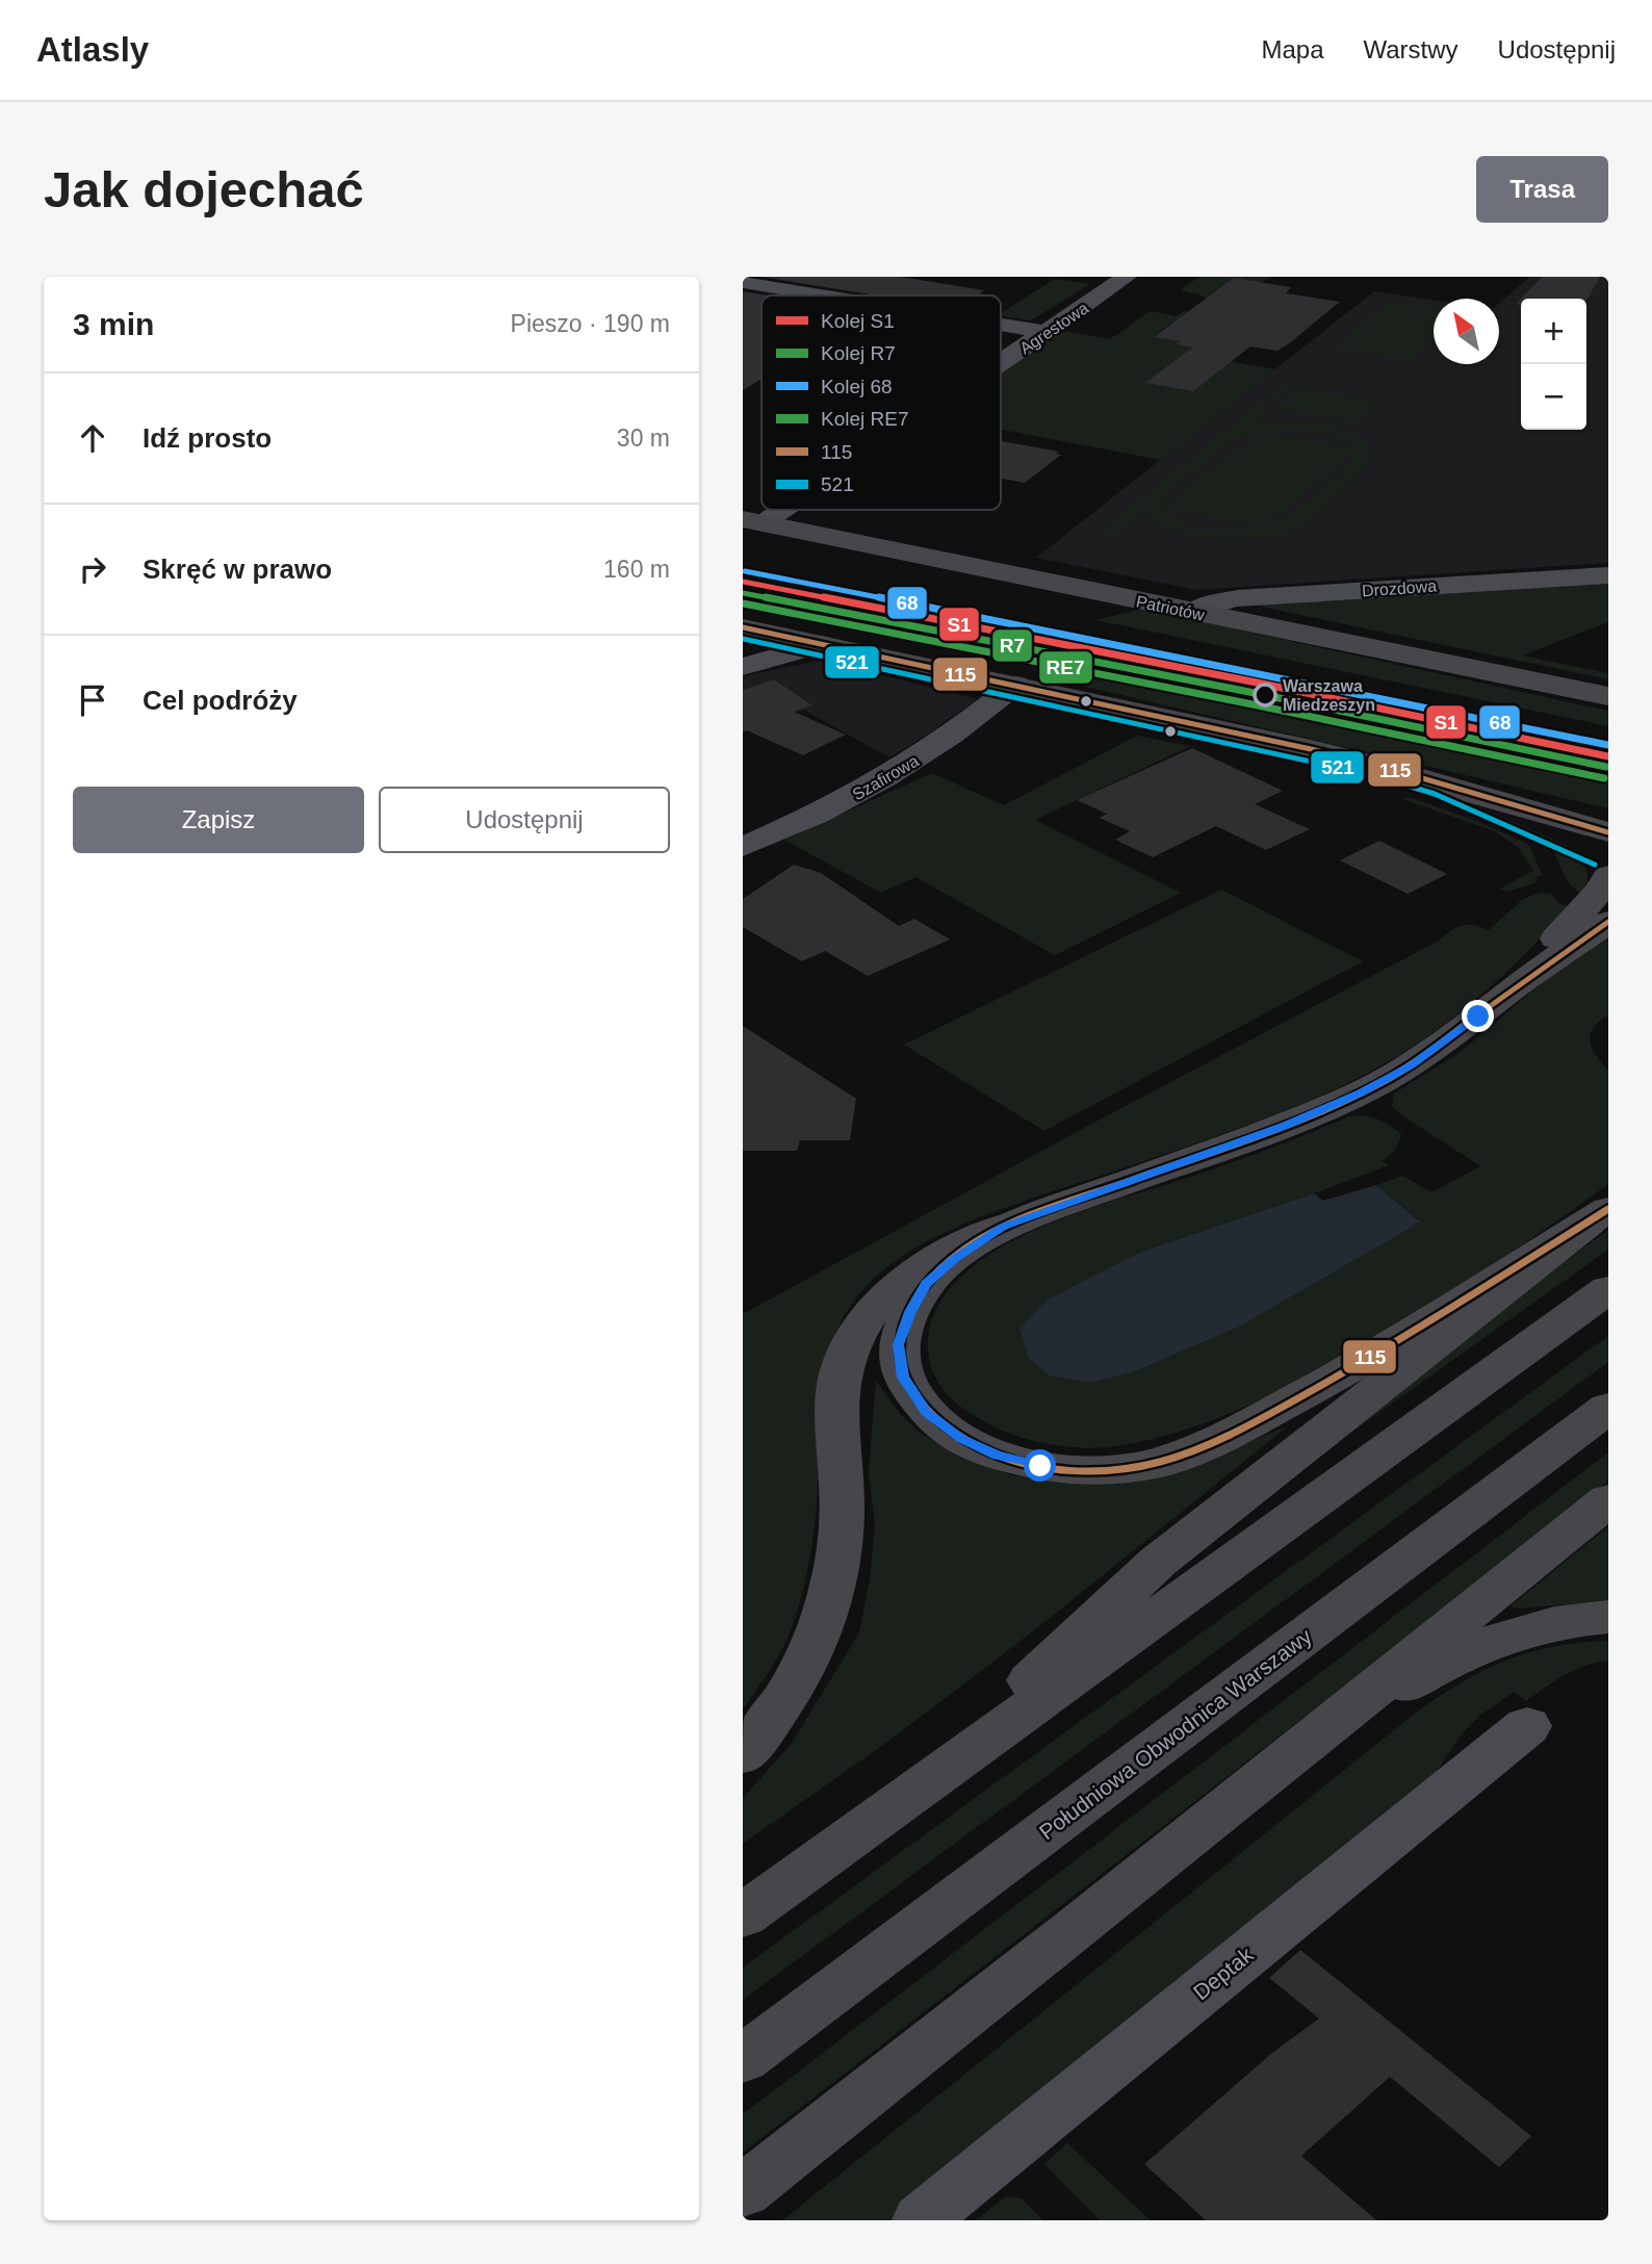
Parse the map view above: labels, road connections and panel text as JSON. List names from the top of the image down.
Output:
{
  "streets": {
    "main road": ["Patriotów", "Południowa Obwodnica Warszawy"],
    "street": [
      "Agrestowa",
      "Drozdowa",
      "Szafirowa",
      "Deptak"
    ]
  },
  "crossings": [
    ["Agrestowa", "Patriotów"],
    ["Drozdowa", "Patriotów"]
  ],
  "places": ["Warszawa Miedzeszyn"],
  "lines": [
    "rail line 68",
    "rail line S1",
    "rail line R7",
    "rail line RE7",
    "transit line 115",
    "transit line 521"
  ],
  "legend": [
    "Kolej S1",
    "Kolej R7",
    "Kolej 68",
    "Kolej RE7",
    "115",
    "521"
  ],
  "north": "top left",
  "page": {
    "header": "Atlasly",
    "nav": ["Mapa", "Warstwy", "Udostępnij"],
    "buttons": [
      "Trasa",
      ["Zapisz", "Udostępnij"]
    ],
    "title": "Jak dojechać",
    "heading": ["3 min", "Pieszo · 190 m"],
    "map_buttons": ["+", "−"],
    "list": [
      ["Idź prosto", "30 m"],
      ["Skręć w prawo", "160 m"],
      "Cel podróży"
    ]
  }
}
